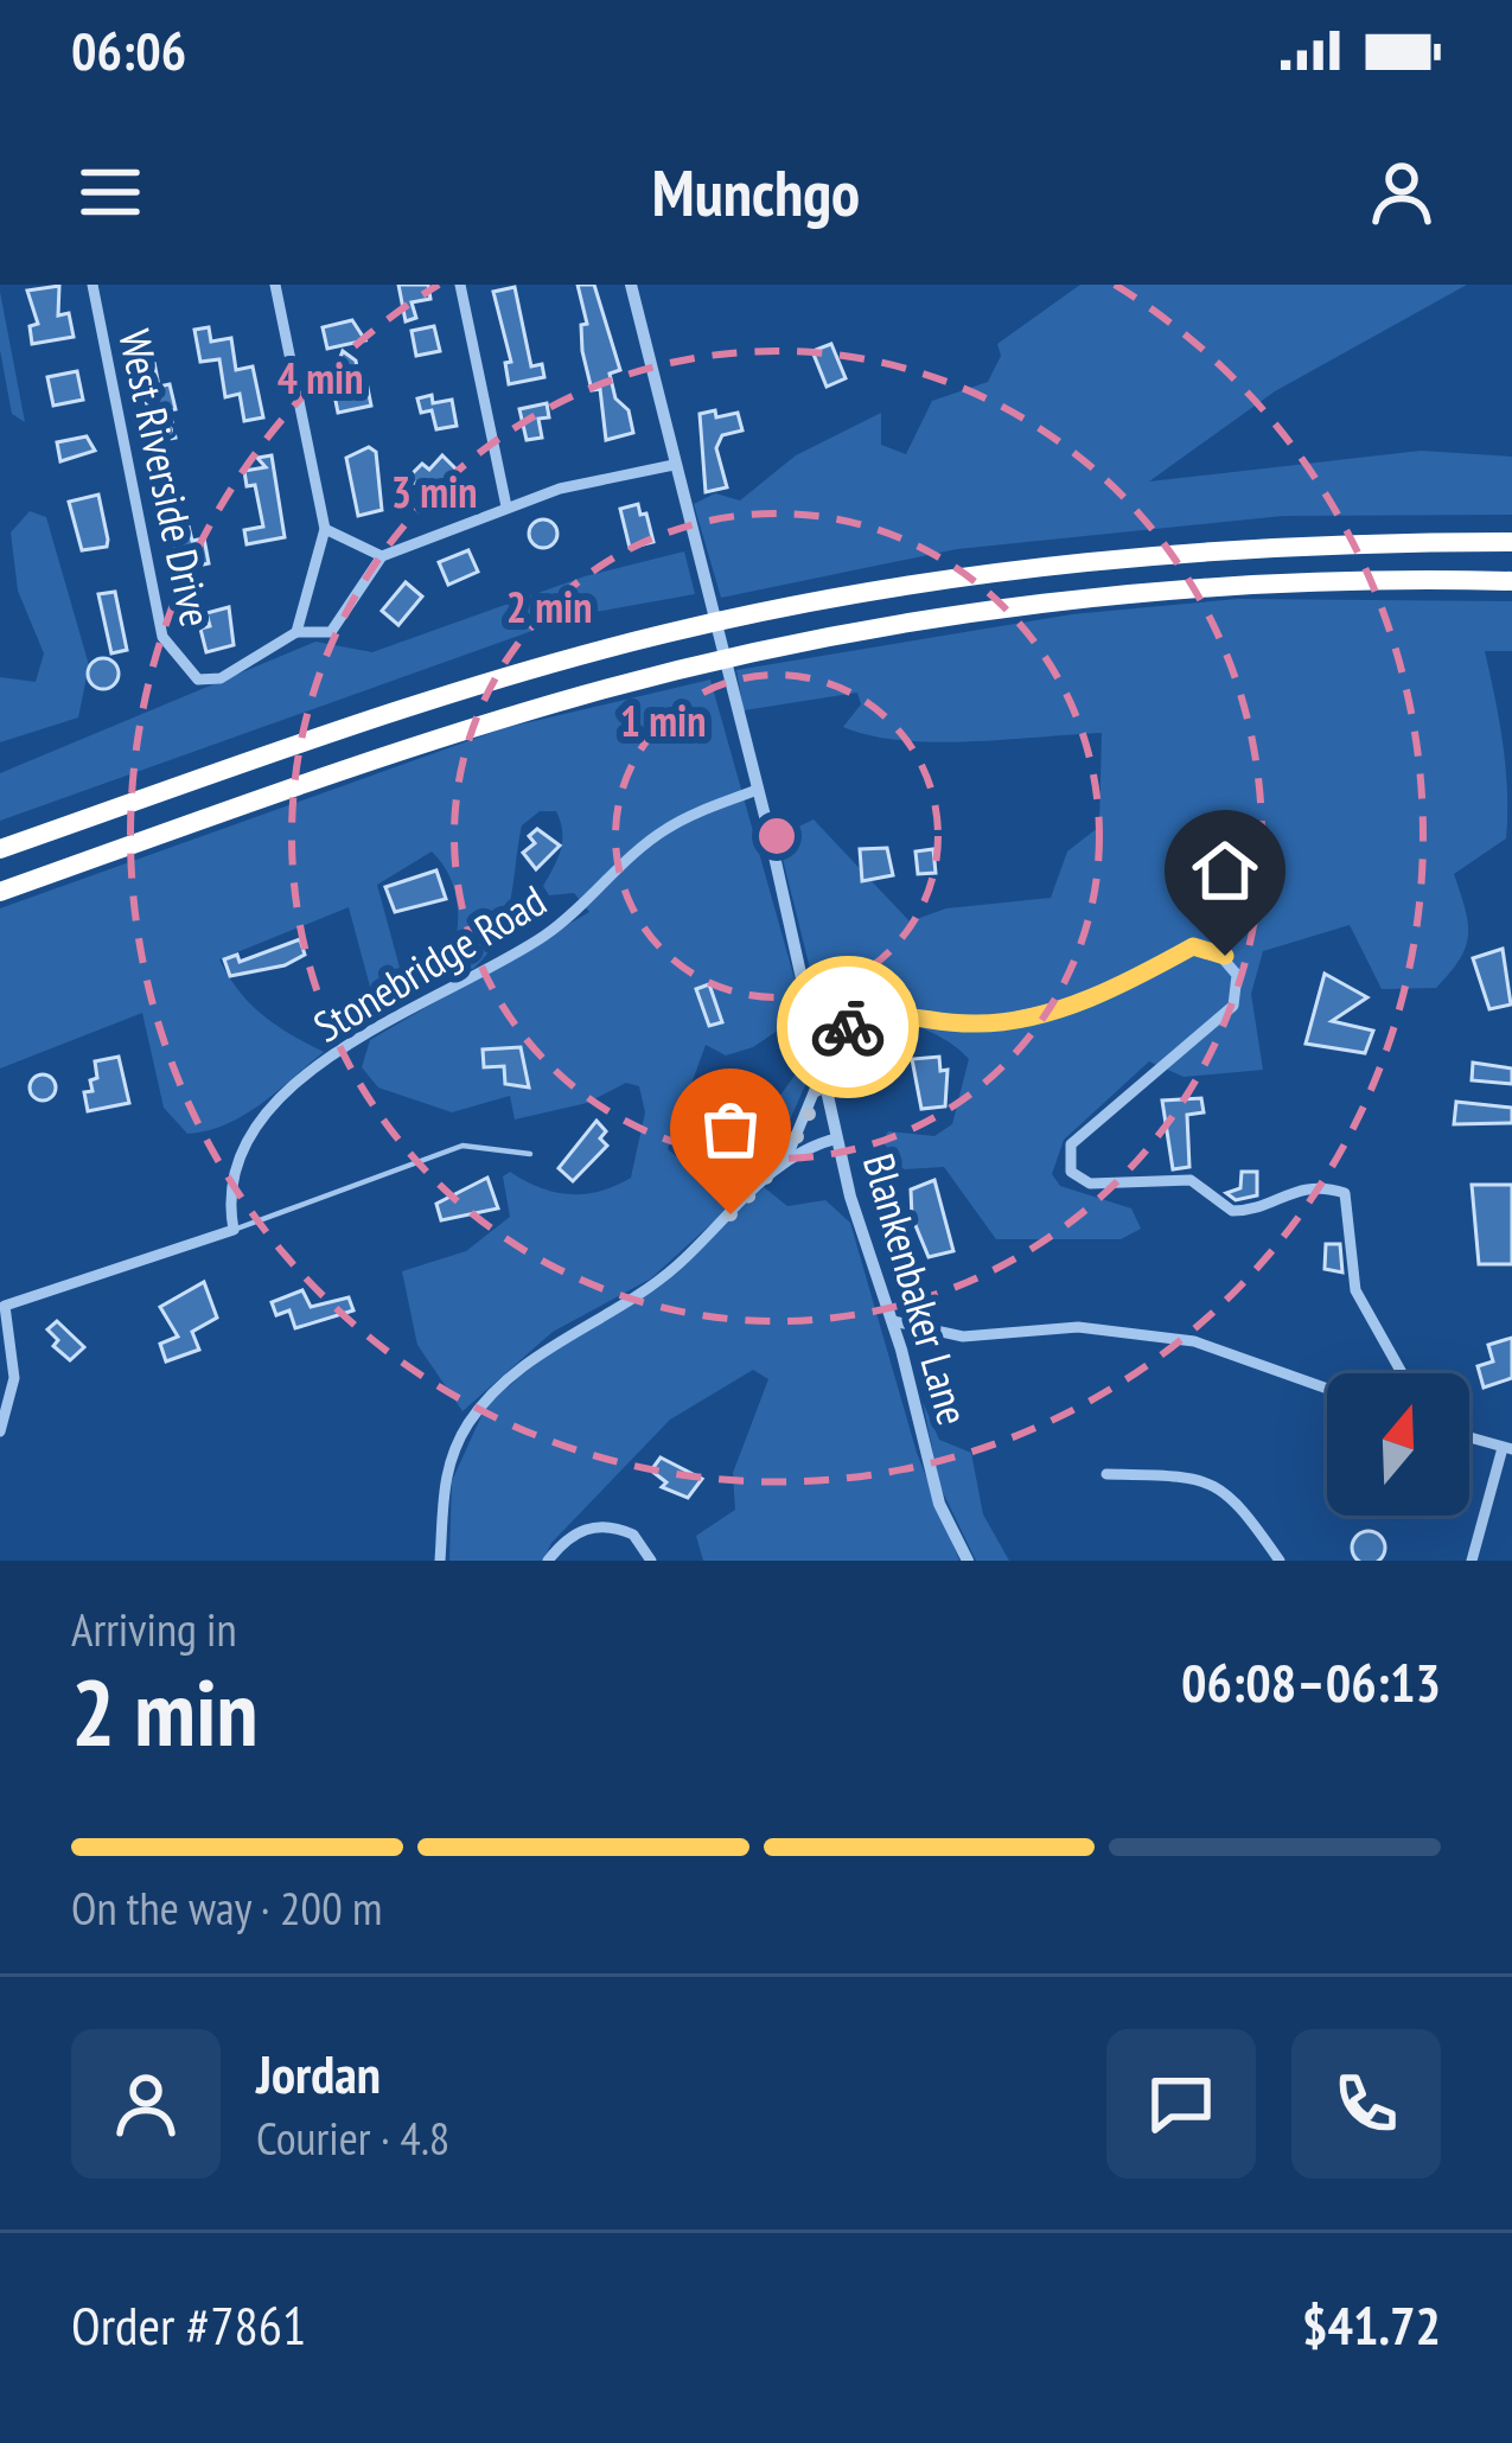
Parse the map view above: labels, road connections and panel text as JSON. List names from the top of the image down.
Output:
{
  "streets": {
    "street": ["West Riverside Drive", "Stonebridge Road", "Blankenbaker Lane"]
  },
  "crossings": [
    ["Stonebridge Road", "Blankenbaker Lane"]
  ],
  "north": "top",
  "page": {
    "status": "06:06",
    "header": "Munchgo",
    "heading": ["2 min", "Arriving in", "06:08–06:13"],
    "panel": [
      "Jordan",
      "Courier · 4.8",
      "Order #7861",
      "$41.72"
    ],
    "bar": "On the way · 200 m"
  },
  "rings": [
    "4 min",
    "3 min",
    "2 min",
    "1 min"
  ]
}
